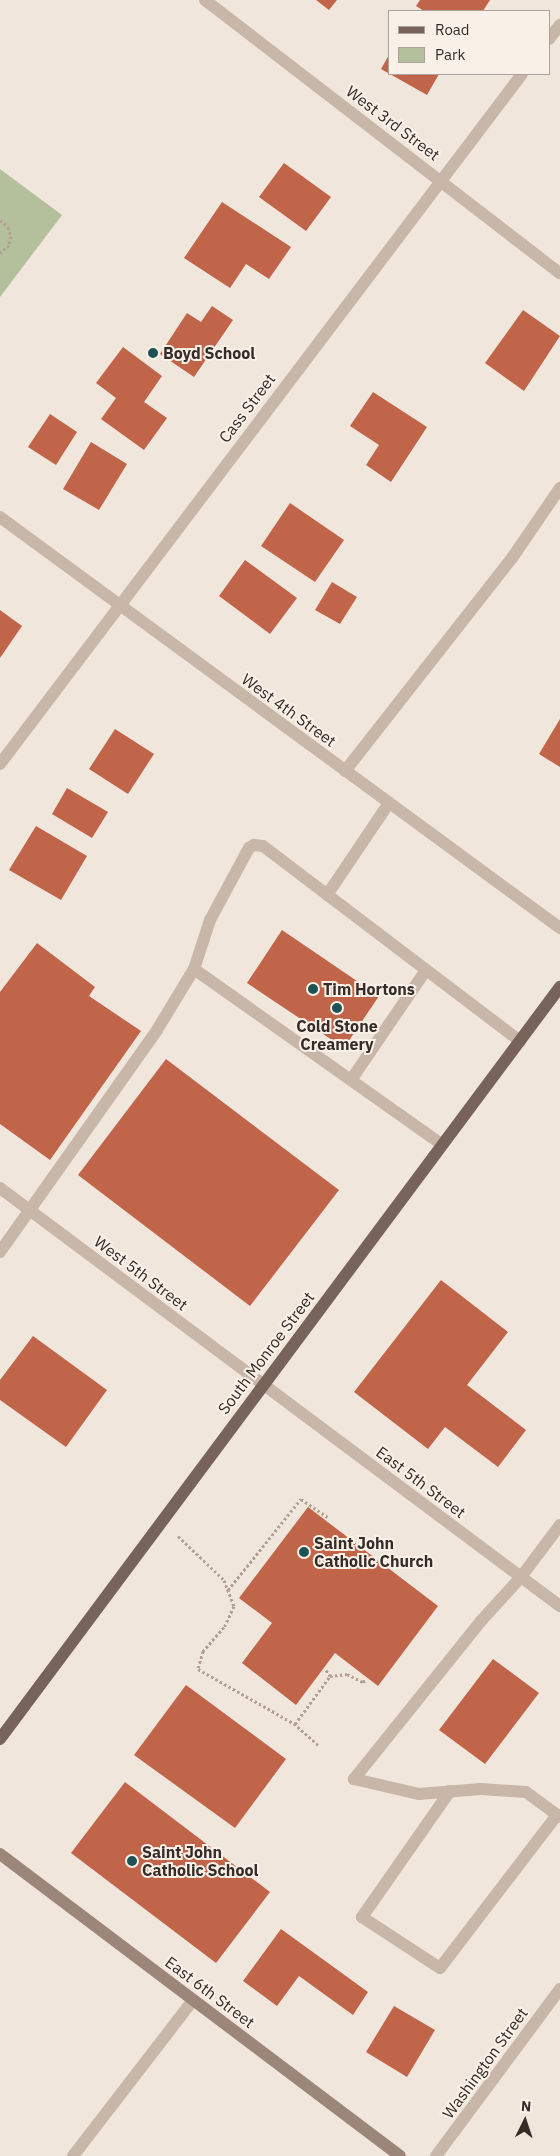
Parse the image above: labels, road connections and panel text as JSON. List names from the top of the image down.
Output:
{
  "streets": {
    "main road": ["South Monroe Street"],
    "street": [
      "West 3rd Street",
      "Cass Street",
      "West 4th Street",
      "West 5th Street",
      "East 5th Street",
      "East 6th Street",
      "Washington Street"
    ]
  },
  "crossings": [
    ["West 3rd Street", "Cass Street"],
    ["Cass Street", "West 4th Street"],
    ["West 5th Street", "South Monroe Street"],
    ["West 5th Street", "East 5th Street"],
    ["South Monroe Street", "East 5th Street"]
  ],
  "places": [
    "Boyd School",
    "Tim Hortons",
    "Cold Stone Creamery",
    "Saint John Catholic Church",
    "Saint John Catholic School"
  ],
  "legend": ["Road", "Park"],
  "north": "top"
}
